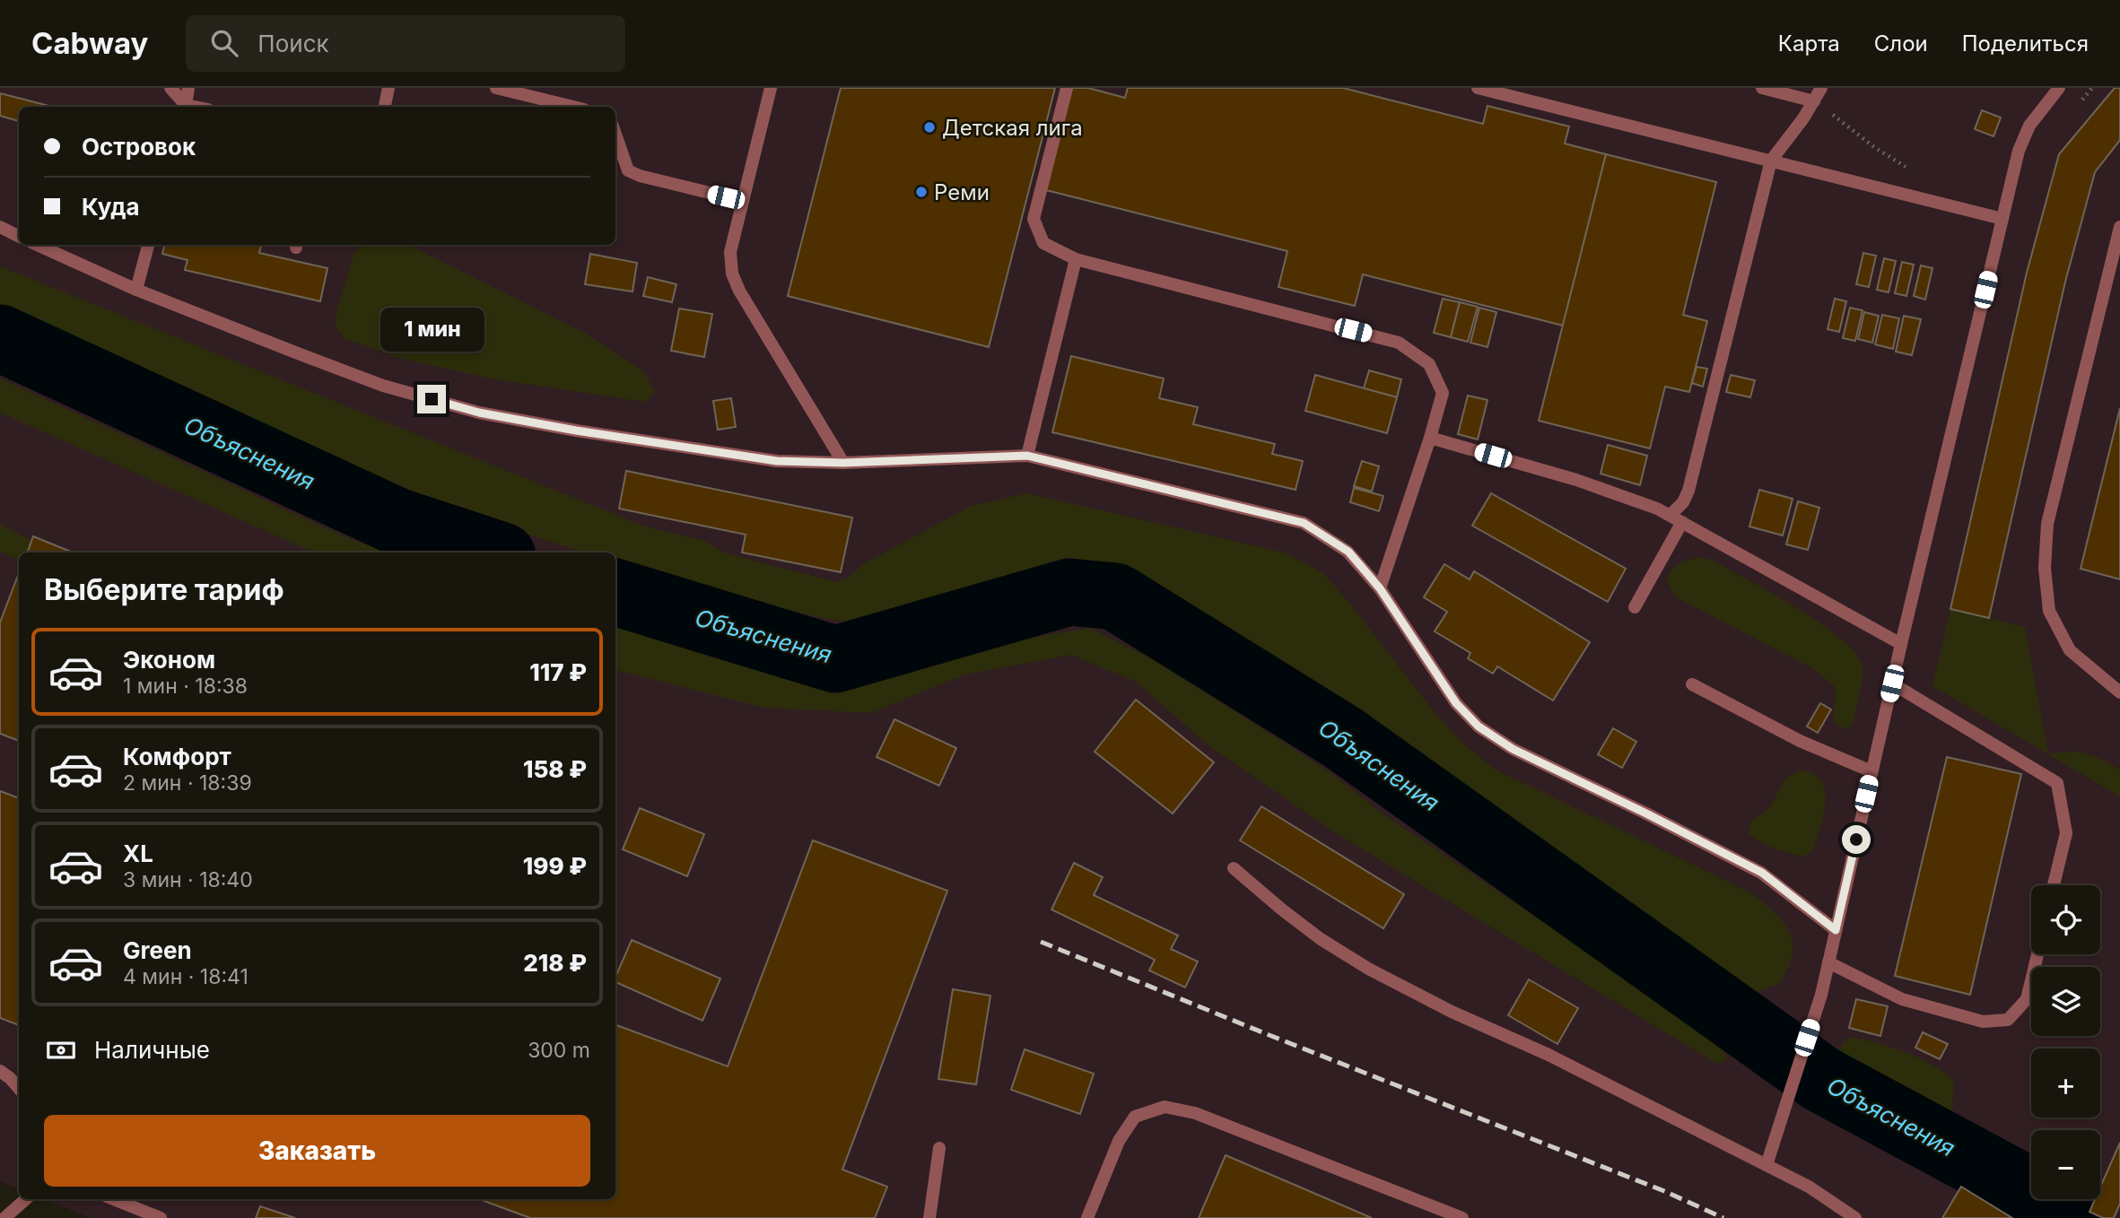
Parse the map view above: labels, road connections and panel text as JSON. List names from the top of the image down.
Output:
{
  "water": ["Объяснения"],
  "places": ["Детская лига", "Реми"],
  "page": {
    "header": "Cabway",
    "search": "Поиск",
    "nav": ["Карта", "Слои", "Поделиться"],
    "banner": ["Островок", "Куда"],
    "bubble": "1 мин",
    "heading": "Выберите тариф",
    "list": [
      {
        "name": "Эконом",
        "note": "1 мин · 18:38",
        "value": "117 ₽"
      },
      {
        "name": "Комфорт",
        "note": "2 мин · 18:39",
        "value": "158 ₽"
      },
      {
        "name": "XL",
        "note": "3 мин · 18:40",
        "value": "199 ₽"
      },
      {
        "name": "Green",
        "note": "4 мин · 18:41",
        "value": "218 ₽"
      }
    ],
    "map_buttons": ["+", "−"],
    "pay": ["Наличные", "300 m"],
    "buttons": "Заказать"
  }
}
